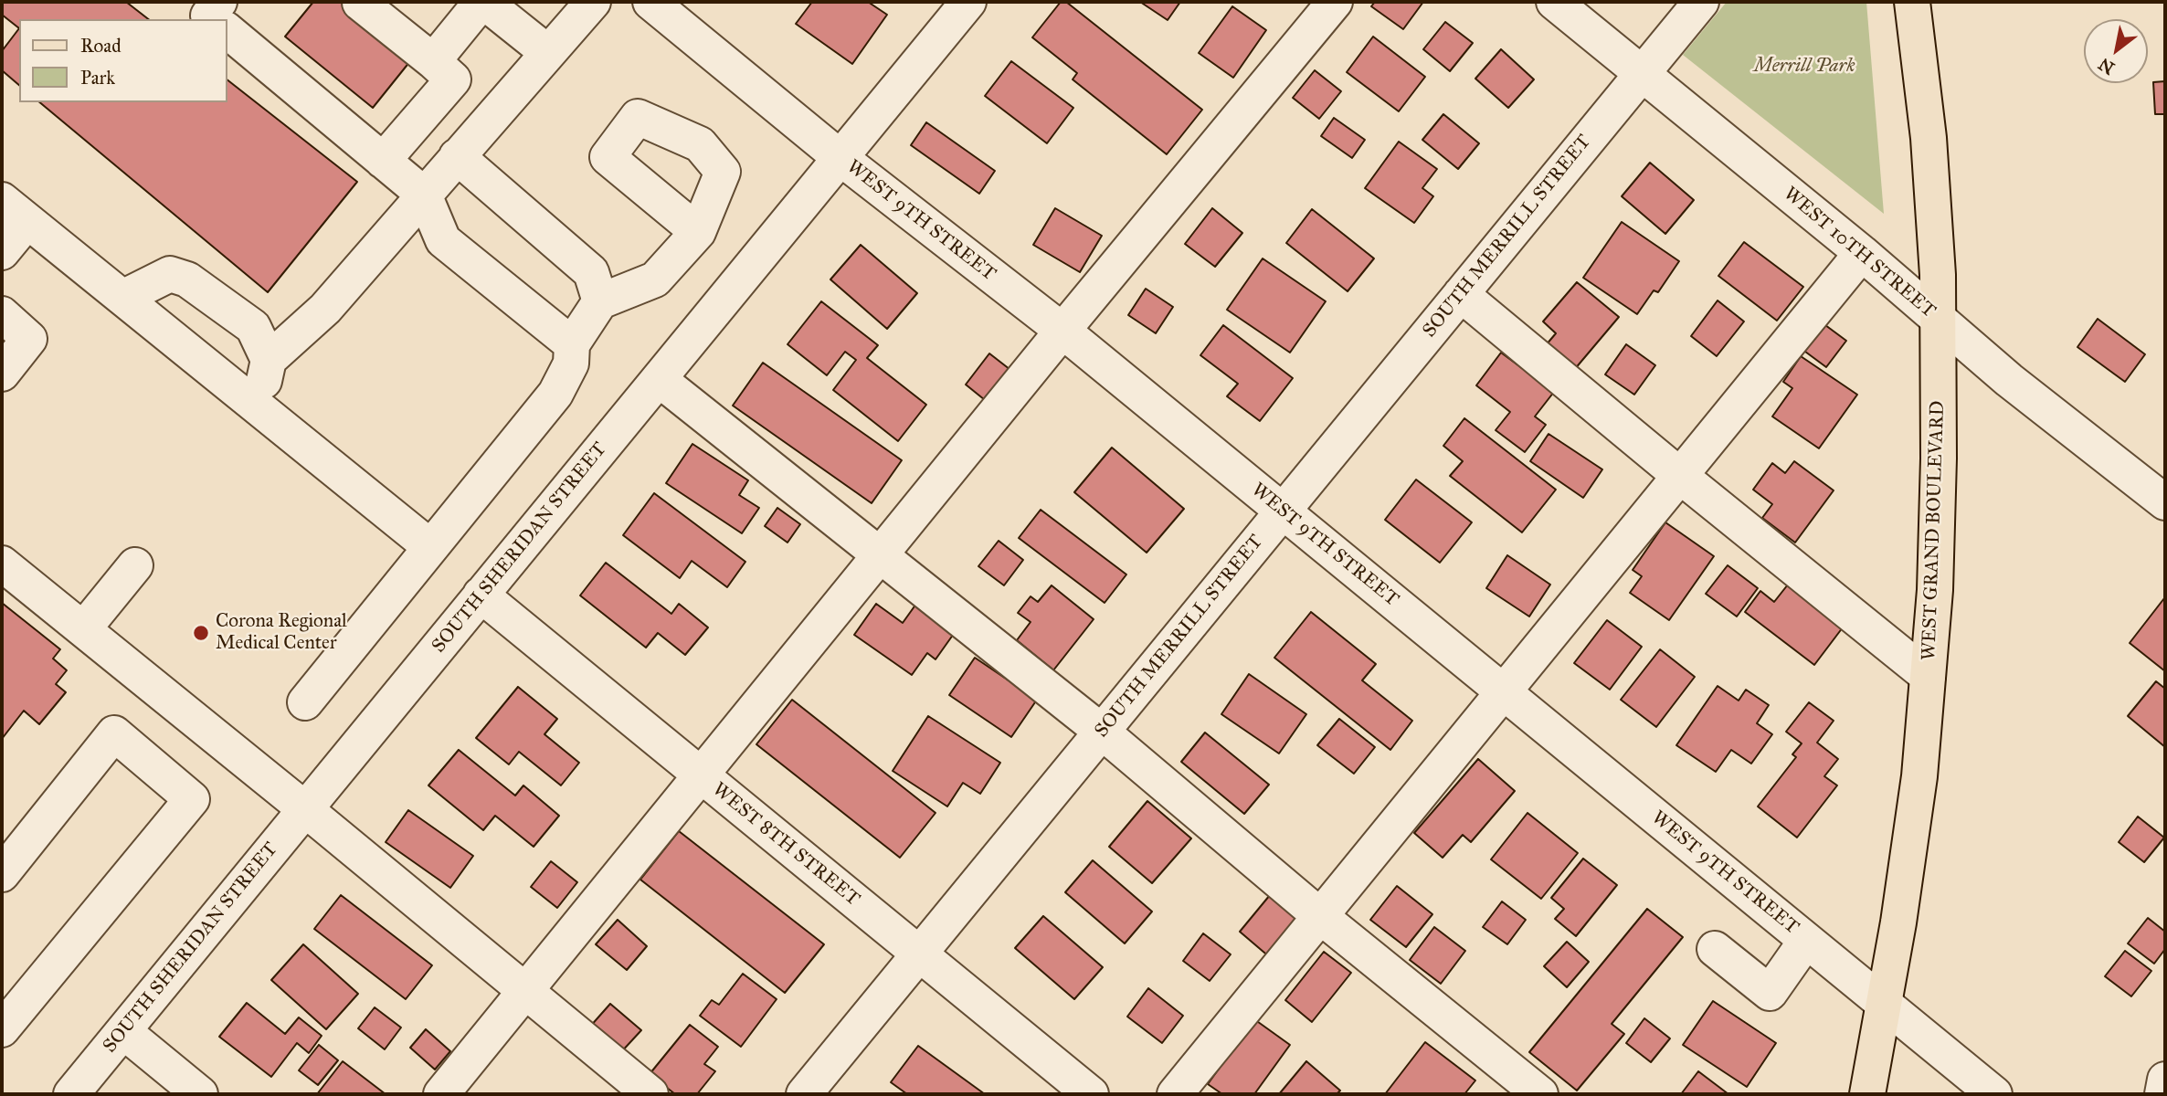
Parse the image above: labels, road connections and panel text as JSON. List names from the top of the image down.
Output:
{
  "streets": {
    "main road": ["WEST GRAND BOULEVARD"],
    "street": [
      "WEST 9TH STREET",
      "SOUTH MERRILL STREET",
      "WEST 10TH STREET",
      "SOUTH SHERIDAN STREET",
      "WEST 8TH STREET"
    ]
  },
  "crossings": [
    ["WEST 9TH STREET", "SOUTH MERRILL STREET"],
    ["WEST 9TH STREET", "WEST GRAND BOULEVARD"],
    ["WEST 9TH STREET", "SOUTH SHERIDAN STREET"],
    ["SOUTH MERRILL STREET", "WEST 10TH STREET"],
    ["SOUTH MERRILL STREET", "WEST 8TH STREET"],
    ["WEST 10TH STREET", "WEST GRAND BOULEVARD"],
    ["SOUTH SHERIDAN STREET", "WEST 8TH STREET"]
  ],
  "parks": ["Merrill Park"],
  "places": ["Corona Regional Medical Center"],
  "legend": ["Road", "Park"],
  "north": "bottom left"
}
